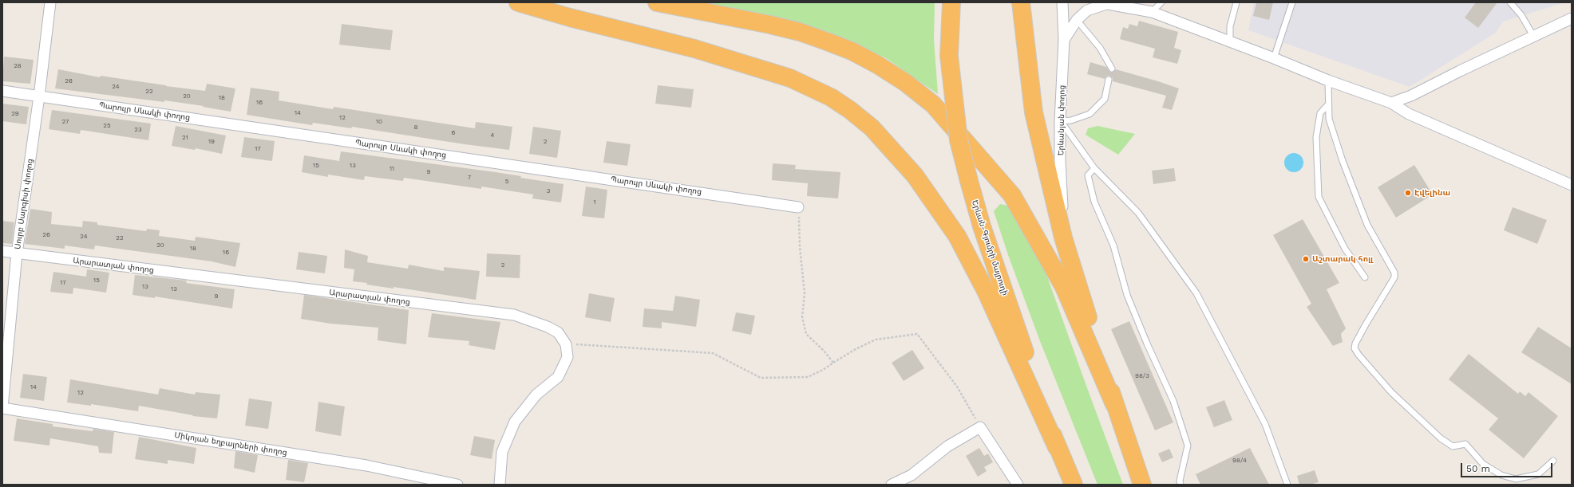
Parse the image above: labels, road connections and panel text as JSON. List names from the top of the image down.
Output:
{
  "streets": {
    "highway": ["Երևան-Գյումրի մայրուղի"],
    "street": [
      "Պարույր Սևակի փողոց",
      "Երևանյան փողոց",
      "Սուրբ Սարգիսի փողոց",
      "Արարատյան փողոց",
      "Միկոյան եղբայրների փողոց"
    ]
  },
  "crossings": [
    ["Պարույր Սևակի փողոց", "Սուրբ Սարգիսի փողոց"],
    ["Սուրբ Սարգիսի փողոց", "Արարատյան փողոց"],
    ["Սուրբ Սարգիսի փողոց", "Միկոյան եղբայրների փողոց"]
  ],
  "places": ["Էվելինա", "Աշտարակ հոլլ"],
  "house_numbers": [
    "28",
    "26",
    "24",
    "22",
    "20",
    "18",
    "16",
    "14",
    "29",
    "12",
    "27",
    "10",
    "25",
    "8",
    "23",
    "6",
    "4",
    "21",
    "19",
    "2",
    "17",
    "15",
    "13",
    "11",
    "9",
    "7",
    "5",
    "3",
    "1",
    "26",
    "24",
    "22",
    "20",
    "18",
    "16",
    "2",
    "15",
    "17",
    "13",
    "13",
    "9",
    "98/3",
    "14",
    "12",
    "98/4"
  ],
  "scale_bar": "50 m"
}
